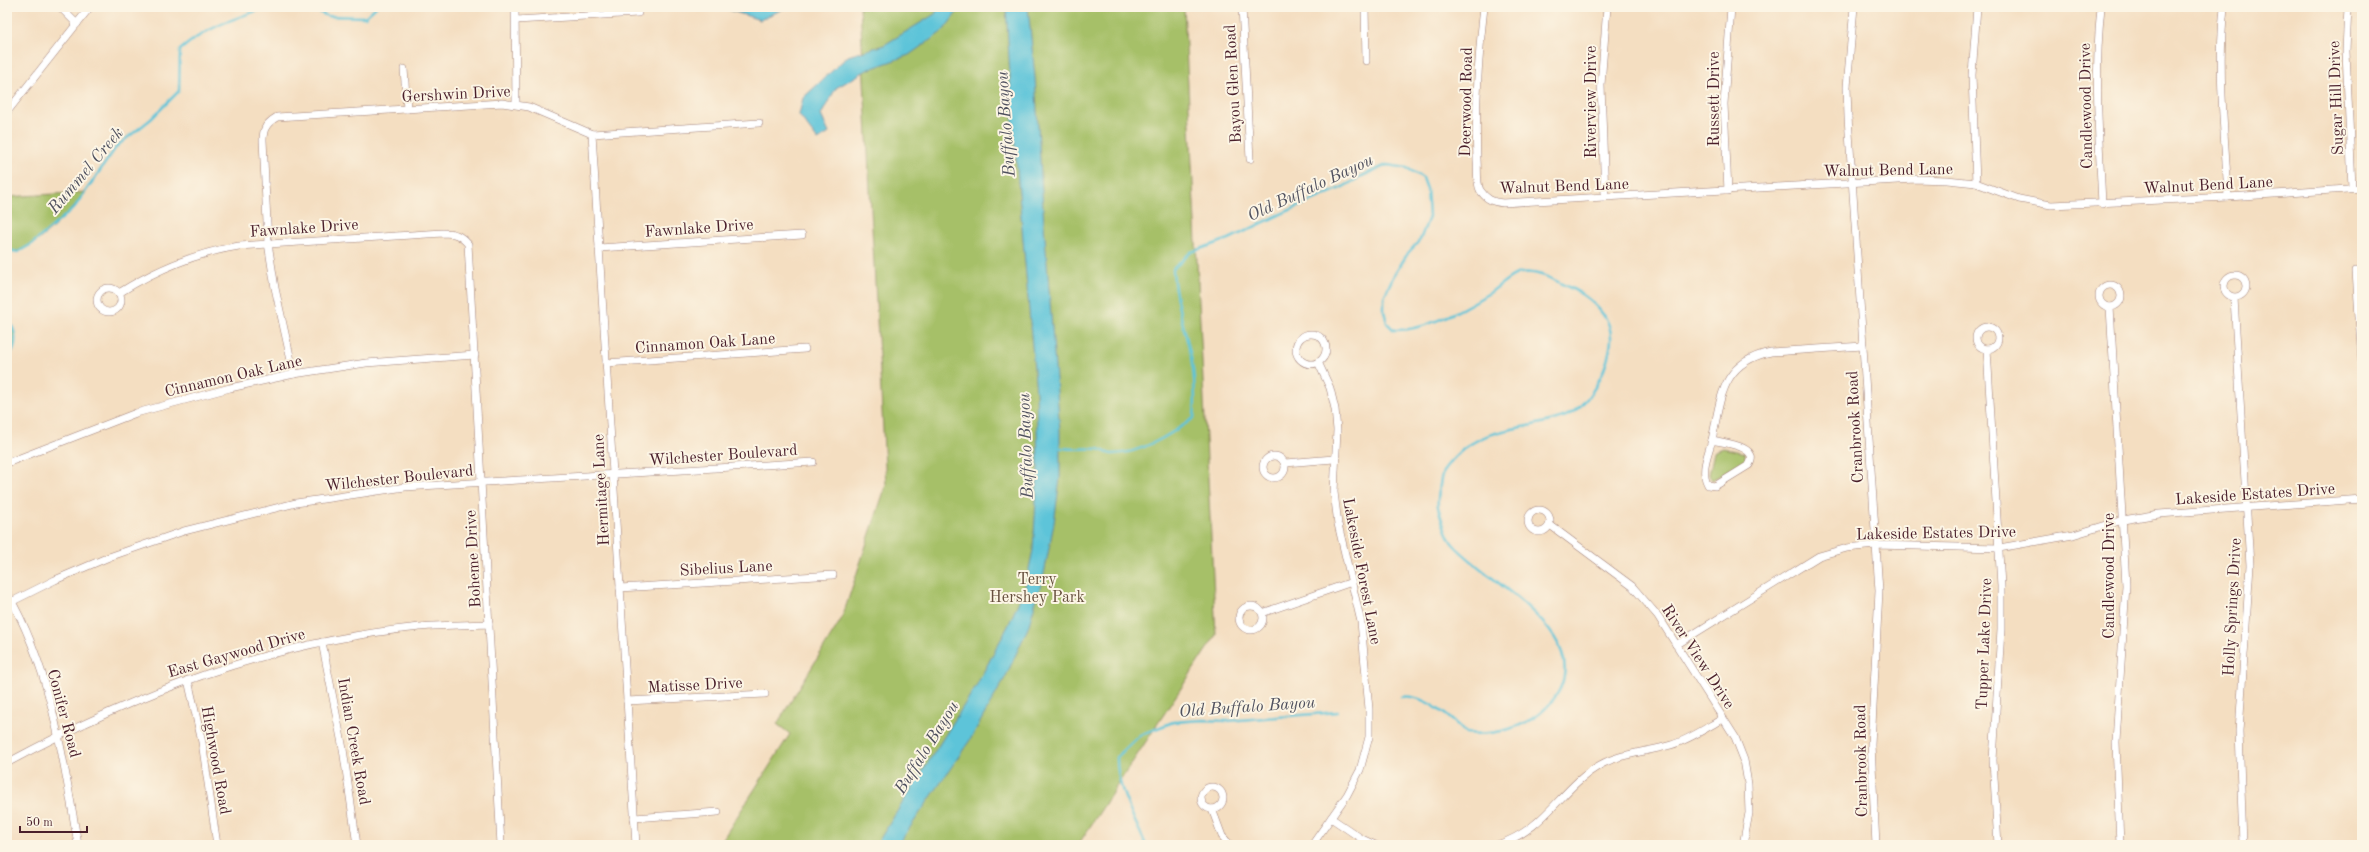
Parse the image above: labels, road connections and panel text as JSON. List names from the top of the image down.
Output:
{
  "streets": {
    "street": [
      "Bayou Glen Road",
      "Gershwin Drive",
      "Sugar Hill Drive",
      "Russett Drive",
      "Deerwood Road",
      "Riverview Drive",
      "Candlewood Drive",
      "Walnut Bend Lane",
      "Fawnlake Drive",
      "Cinnamon Oak Lane",
      "Cranbrook Road",
      "Wilchester Boulevard",
      "Hermitage Lane",
      "Lakeside Estates Drive",
      "Boheme Drive",
      "Sibelius Lane",
      "Lakeside Forest Lane",
      "Holly Springs Drive",
      "Tupper Lake Drive",
      "East Gaywood Drive",
      "River View Drive",
      "Matisse Drive",
      "Conifer Road",
      "Indian Creek Road",
      "Highwood Road"
    ]
  },
  "crossings": [
    ["Gershwin Drive", "Fawnlake Drive"],
    ["Gershwin Drive", "Hermitage Lane"],
    ["Sugar Hill Drive", "Walnut Bend Lane"],
    ["Russett Drive", "Walnut Bend Lane"],
    ["Deerwood Road", "Walnut Bend Lane"],
    ["Riverview Drive", "Walnut Bend Lane"],
    ["Candlewood Drive", "Walnut Bend Lane"],
    ["Candlewood Drive", "Lakeside Estates Drive"],
    ["Walnut Bend Lane", "Cranbrook Road"],
    ["Fawnlake Drive", "Hermitage Lane"],
    ["Fawnlake Drive", "Boheme Drive"],
    ["Cinnamon Oak Lane", "Hermitage Lane"],
    ["Cinnamon Oak Lane", "Boheme Drive"],
    ["Cranbrook Road", "Lakeside Estates Drive"],
    ["Wilchester Boulevard", "Hermitage Lane"],
    ["Wilchester Boulevard", "Boheme Drive"],
    ["Wilchester Boulevard", "Conifer Road"],
    ["Hermitage Lane", "Sibelius Lane"],
    ["Hermitage Lane", "Matisse Drive"],
    ["Lakeside Estates Drive", "Holly Springs Drive"],
    ["Lakeside Estates Drive", "Tupper Lake Drive"],
    ["Lakeside Estates Drive", "River View Drive"],
    ["Boheme Drive", "East Gaywood Drive"],
    ["East Gaywood Drive", "Conifer Road"],
    ["East Gaywood Drive", "Indian Creek Road"],
    ["East Gaywood Drive", "Highwood Road"]
  ],
  "water": ["Buffalo Bayou", "Rummel Creek", "Old Buffalo Bayou"],
  "parks": ["Terry Hershey Park"],
  "scale_bar": "50 m"
}
